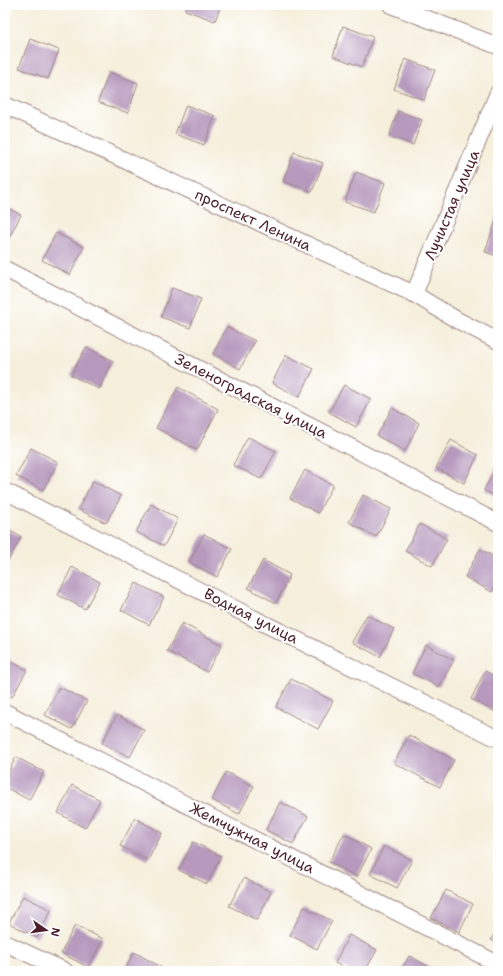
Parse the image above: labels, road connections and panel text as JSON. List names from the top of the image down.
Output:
{
  "streets": {
    "street": [
      "Лучистая улица",
      "проспект Ленина",
      "Зеленоградская улица",
      "Водная улица",
      "Жемчужная улица"
    ]
  },
  "crossings": [
    ["Лучистая улица", "проспект Ленина"]
  ],
  "north": "right"
}
